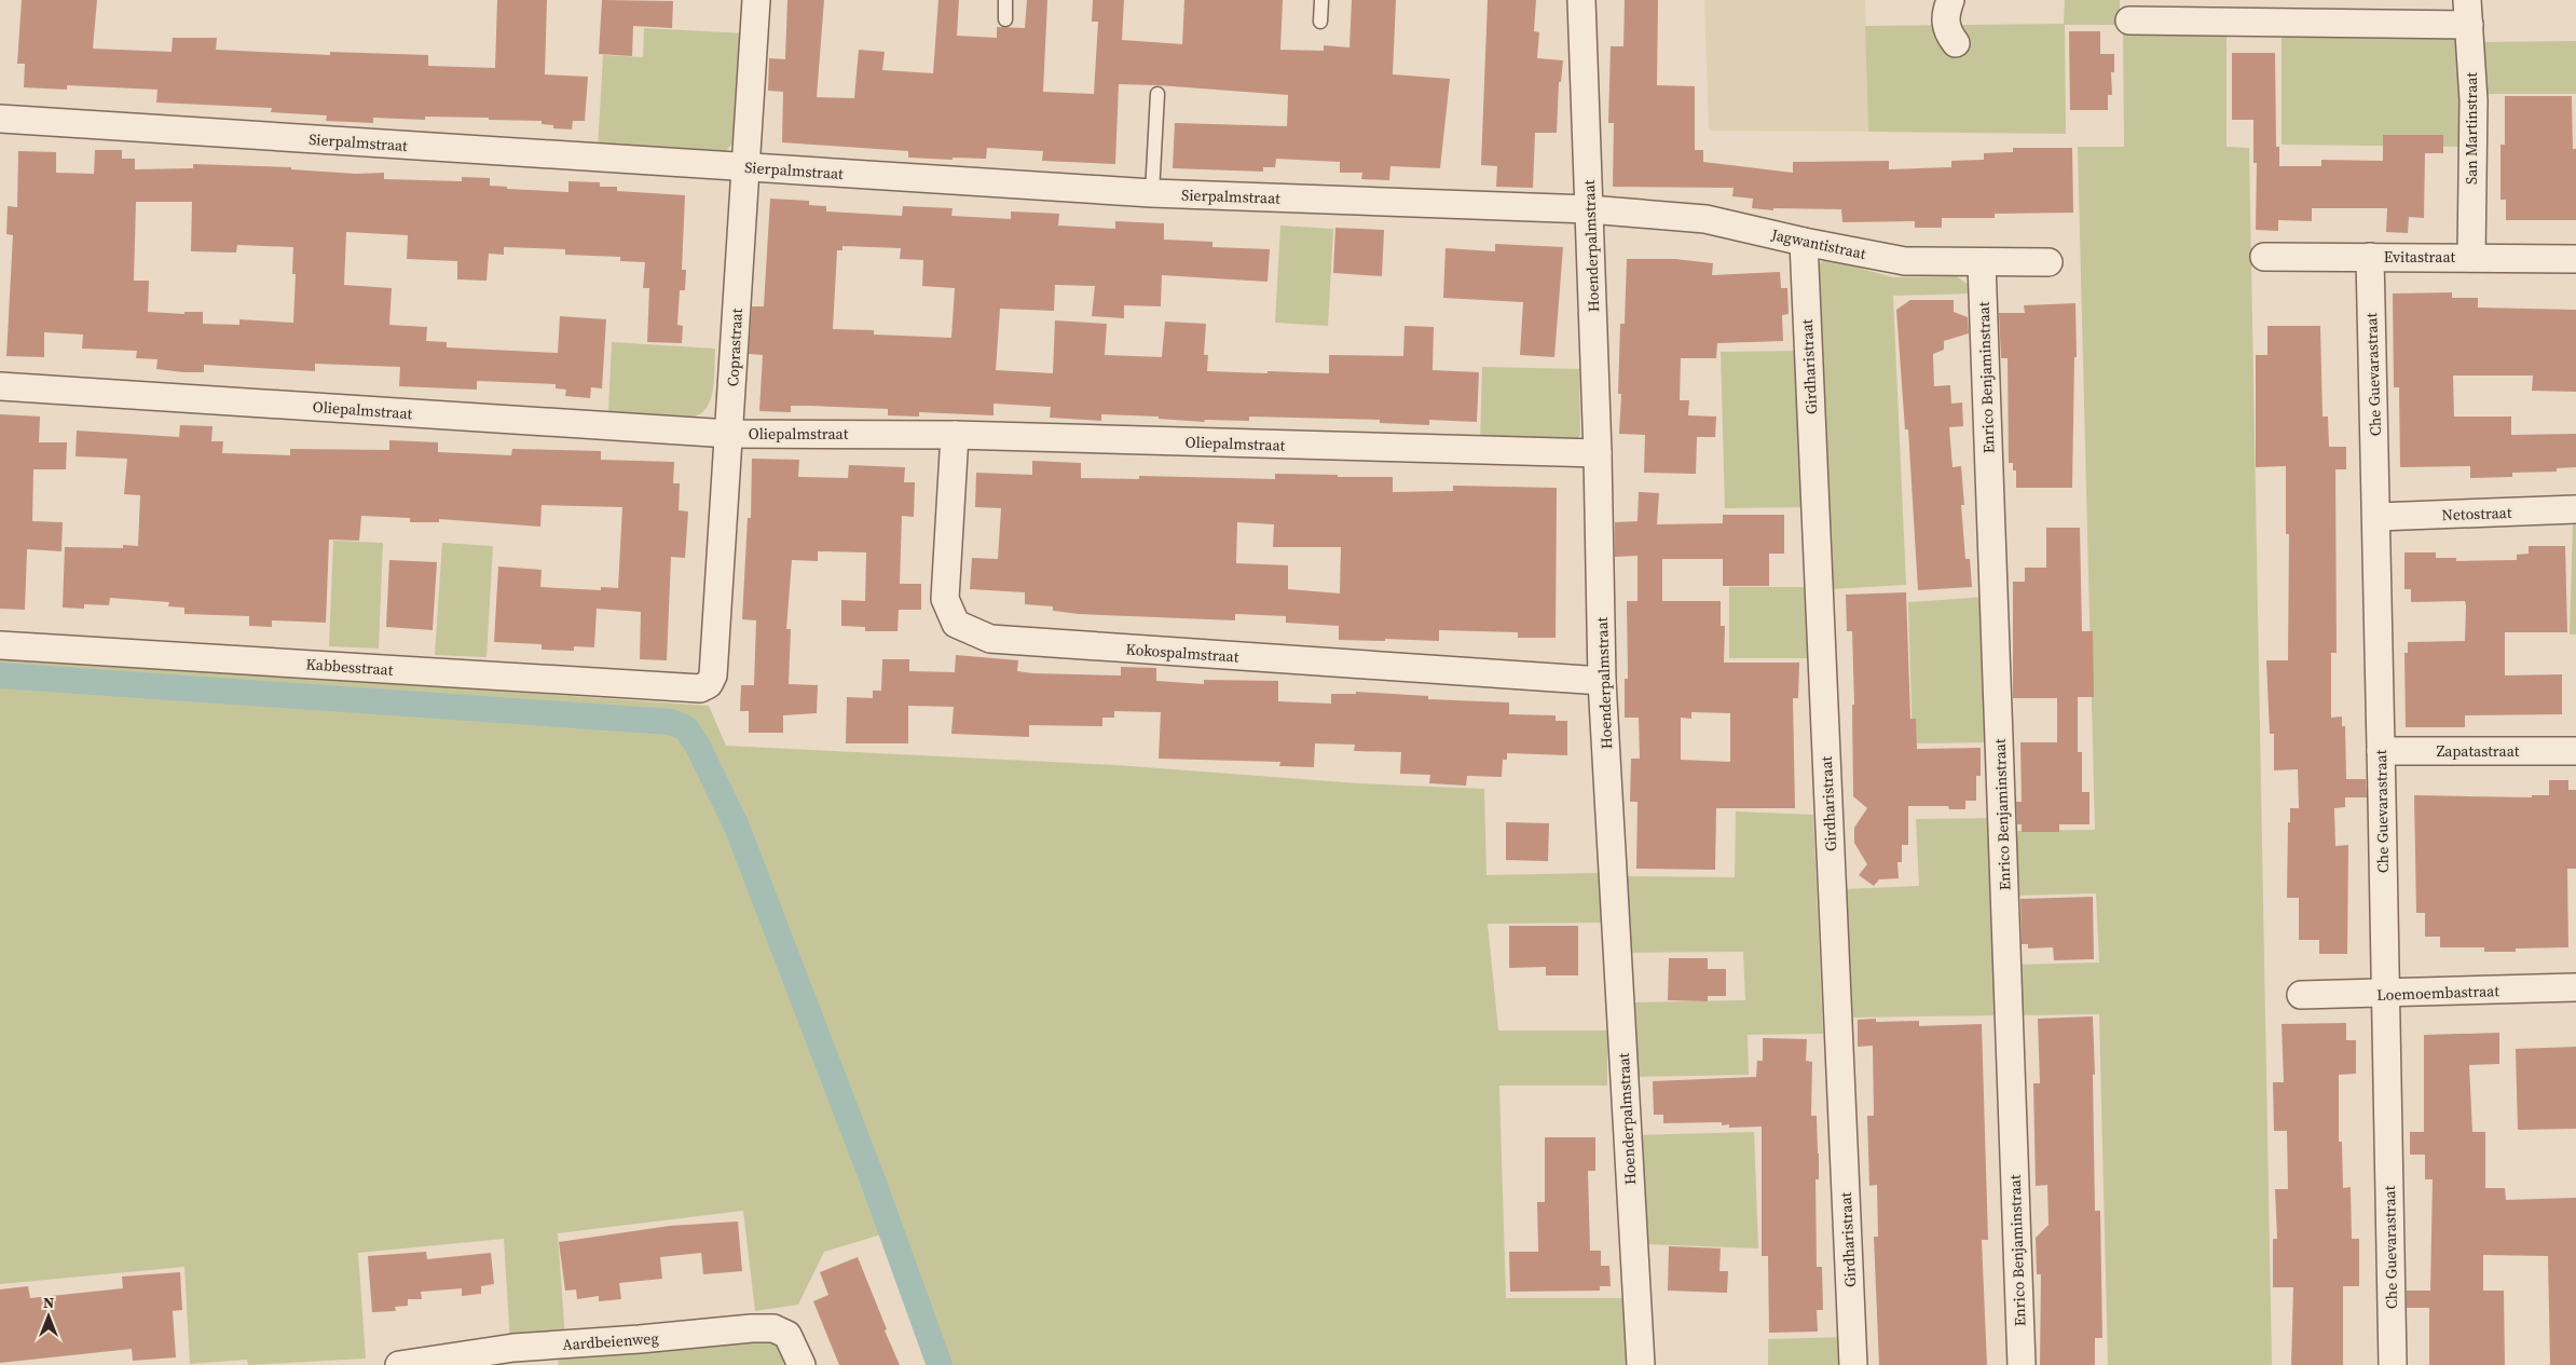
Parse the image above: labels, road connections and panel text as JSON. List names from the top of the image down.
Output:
{
  "streets": {
    "street": [
      "San Martinstraat",
      "Sierpalmstraat",
      "Jagwantistraat",
      "Hoenderpalmstraat",
      "Evitastraat",
      "Coprastraat",
      "Girdharistraat",
      "Che Guevarastraat",
      "Enrico Benjaminstraat",
      "Oliepalmstraat",
      "Netostraat",
      "Kokospalmstraat",
      "Kabbesstraat",
      "Zapatastraat",
      "Loemoembastraat",
      "Aardbeienweg"
    ]
  },
  "crossings": [
    ["San Martinstraat", "Evitastraat"],
    ["Sierpalmstraat", "Jagwantistraat"],
    ["Sierpalmstraat", "Hoenderpalmstraat"],
    ["Sierpalmstraat", "Coprastraat"],
    ["Jagwantistraat", "Hoenderpalmstraat"],
    ["Jagwantistraat", "Girdharistraat"],
    ["Jagwantistraat", "Enrico Benjaminstraat"],
    ["Hoenderpalmstraat", "Oliepalmstraat"],
    ["Hoenderpalmstraat", "Kokospalmstraat"],
    ["Evitastraat", "Che Guevarastraat"],
    ["Coprastraat", "Oliepalmstraat"],
    ["Coprastraat", "Kabbesstraat"],
    ["Che Guevarastraat", "Netostraat"],
    ["Che Guevarastraat", "Zapatastraat"],
    ["Che Guevarastraat", "Loemoembastraat"],
    ["Oliepalmstraat", "Kokospalmstraat"]
  ],
  "north": "top"
}
